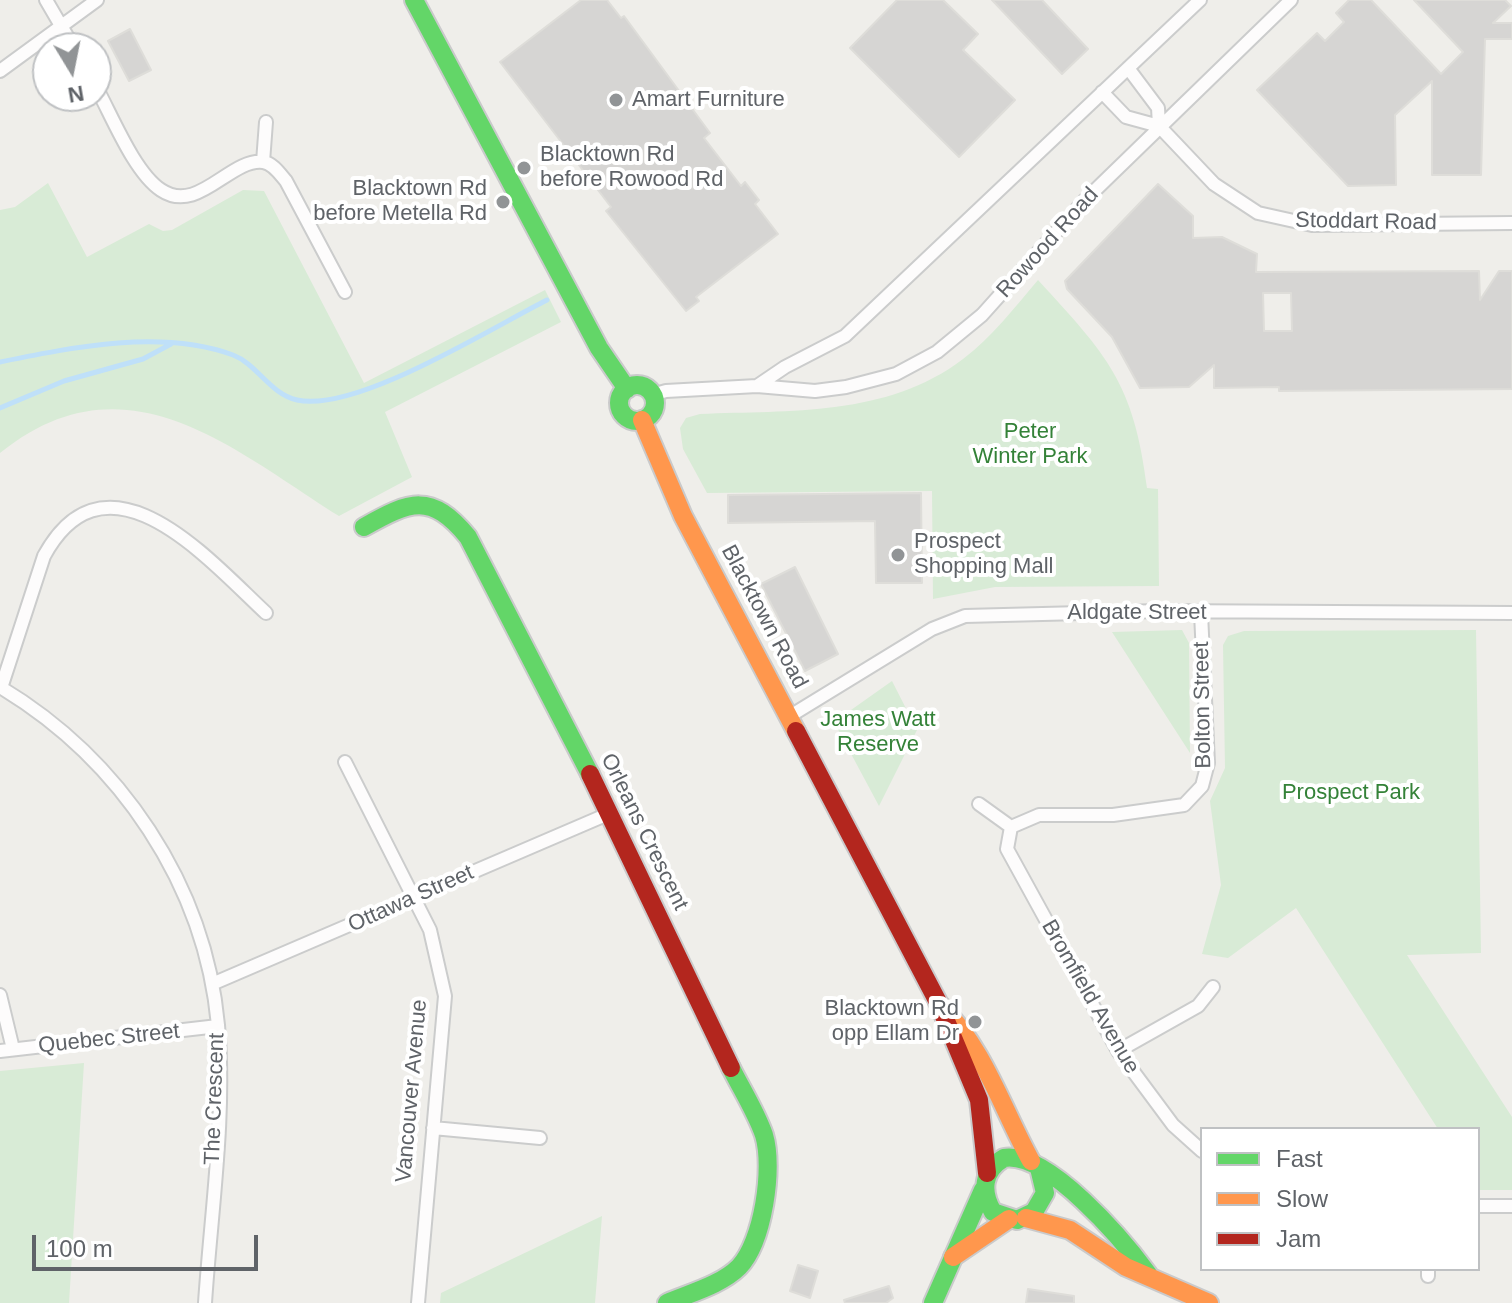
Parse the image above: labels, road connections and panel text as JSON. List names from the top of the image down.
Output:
{
  "streets": {
    "main road": ["Blacktown Road", "Orleans Crescent"],
    "street": [
      "Stoddart Road",
      "Rowood Road",
      "Aldgate Street",
      "Bolton Street",
      "Ottawa Street",
      "Bromfield Avenue",
      "Quebec Street",
      "Vancouver Avenue",
      "The Crescent"
    ]
  },
  "crossings": [
    ["Stoddart Road", "Rowood Road"],
    ["Rowood Road", "Blacktown Road"],
    ["Aldgate Street", "Blacktown Road"],
    ["Aldgate Street", "Bolton Street"],
    ["Bolton Street", "Bromfield Avenue"],
    ["Orleans Crescent", "Ottawa Street"],
    ["Ottawa Street", "Vancouver Avenue"],
    ["Ottawa Street", "The Crescent"],
    ["Quebec Street", "The Crescent"]
  ],
  "parks": ["Peter Winter Park", "James Watt Reserve", "Prospect Park"],
  "places": [
    "Amart Furniture",
    "Blacktown Rd before Rowood Rd",
    "Blacktown Rd before Metella Rd",
    "Prospect Shopping Mall",
    "Blacktown Rd opp Ellam Dr"
  ],
  "legend": ["Fast", "Slow", "Jam"],
  "scale_bar": "100 m",
  "north": "bottom"
}
